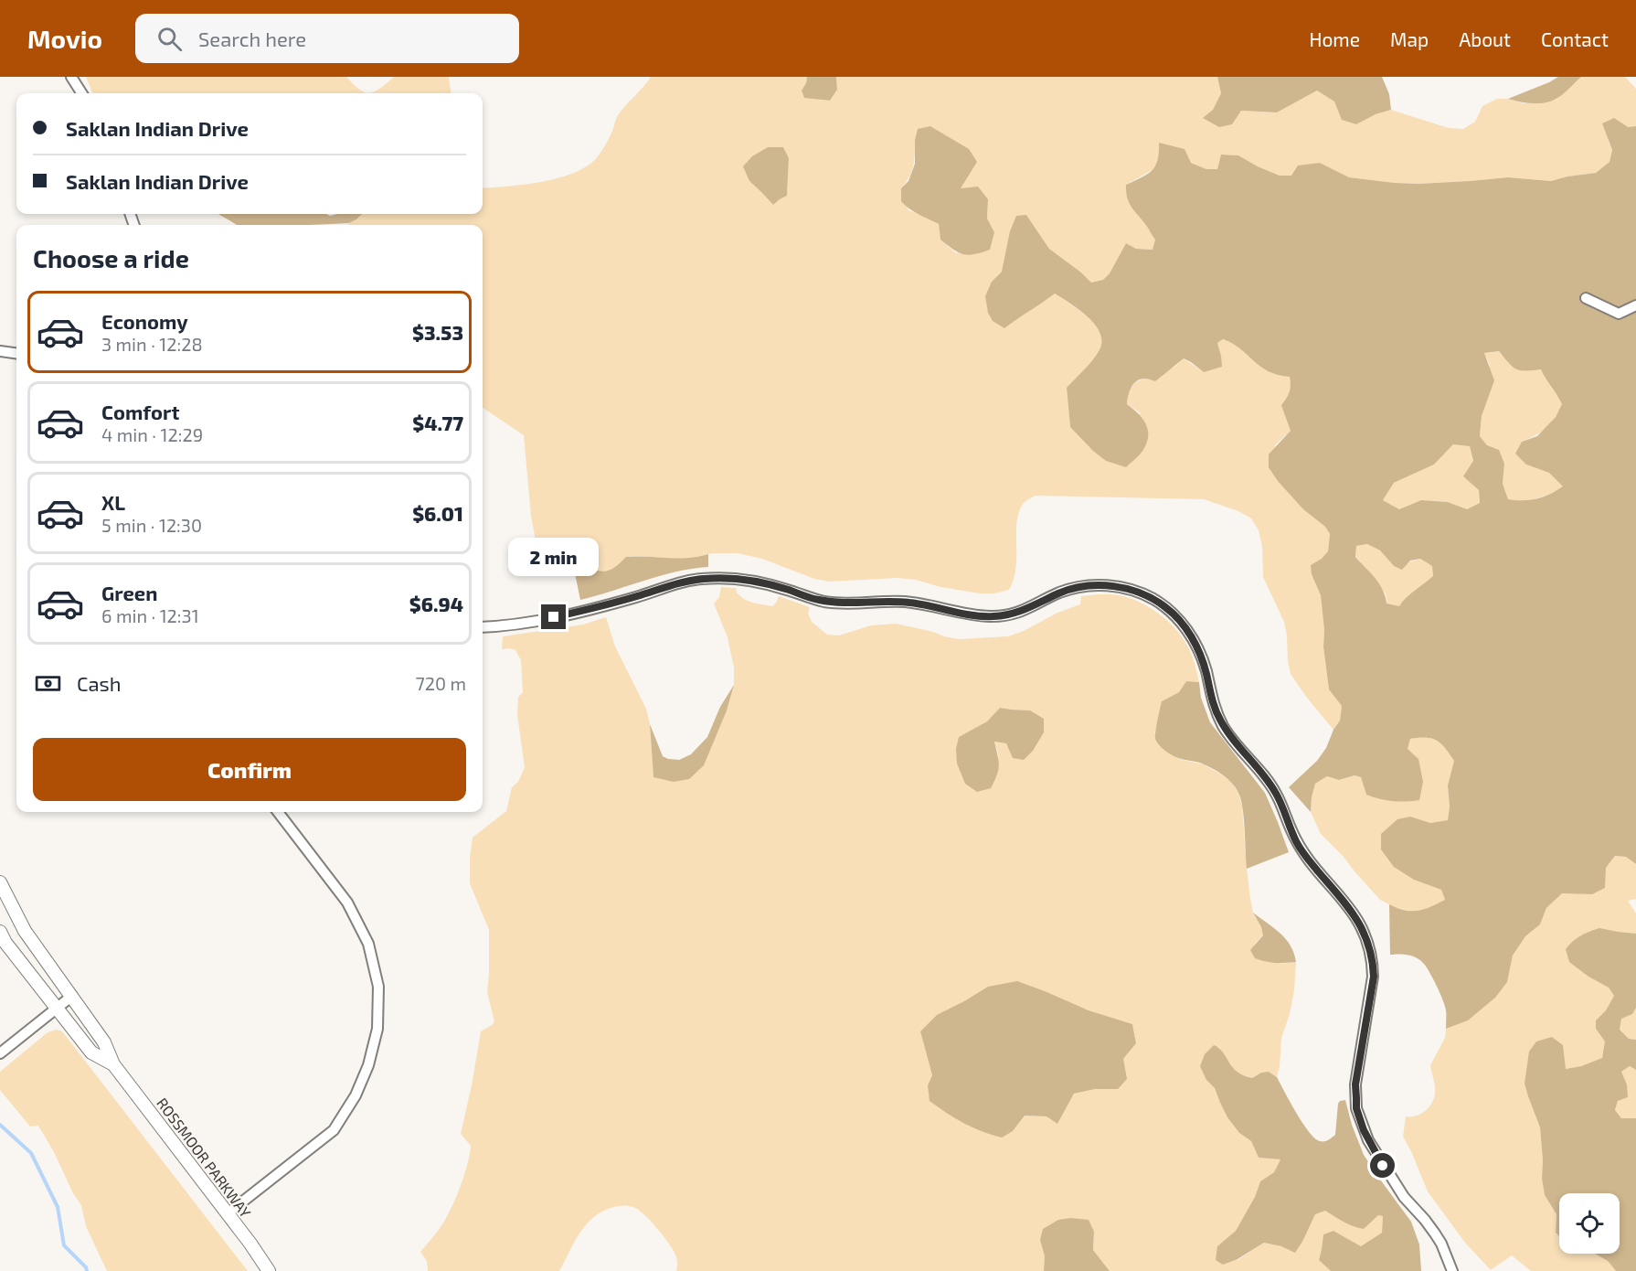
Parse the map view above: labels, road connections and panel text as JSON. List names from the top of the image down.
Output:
{
  "streets": {
    "street": ["ROSSMOOR PARKWAY"]
  },
  "page": {
    "header": "Movio",
    "search": "Search here",
    "nav": [
      "Home",
      "Map",
      "About",
      "Contact"
    ],
    "banner": ["Saklan Indian Drive", "Saklan Indian Drive"],
    "heading": "Choose a ride",
    "list": [
      {
        "name": "Economy",
        "note": "3 min · 12:28",
        "value": "$3.53"
      },
      {
        "name": "Comfort",
        "note": "4 min · 12:29",
        "value": "$4.77"
      },
      {
        "name": "XL",
        "note": "5 min · 12:30",
        "value": "$6.01"
      },
      {
        "name": "Green",
        "note": "6 min · 12:31",
        "value": "$6.94"
      }
    ],
    "bubble": "2 min",
    "pay": ["Cash", "720 m"],
    "buttons": "Confirm"
  }
}
